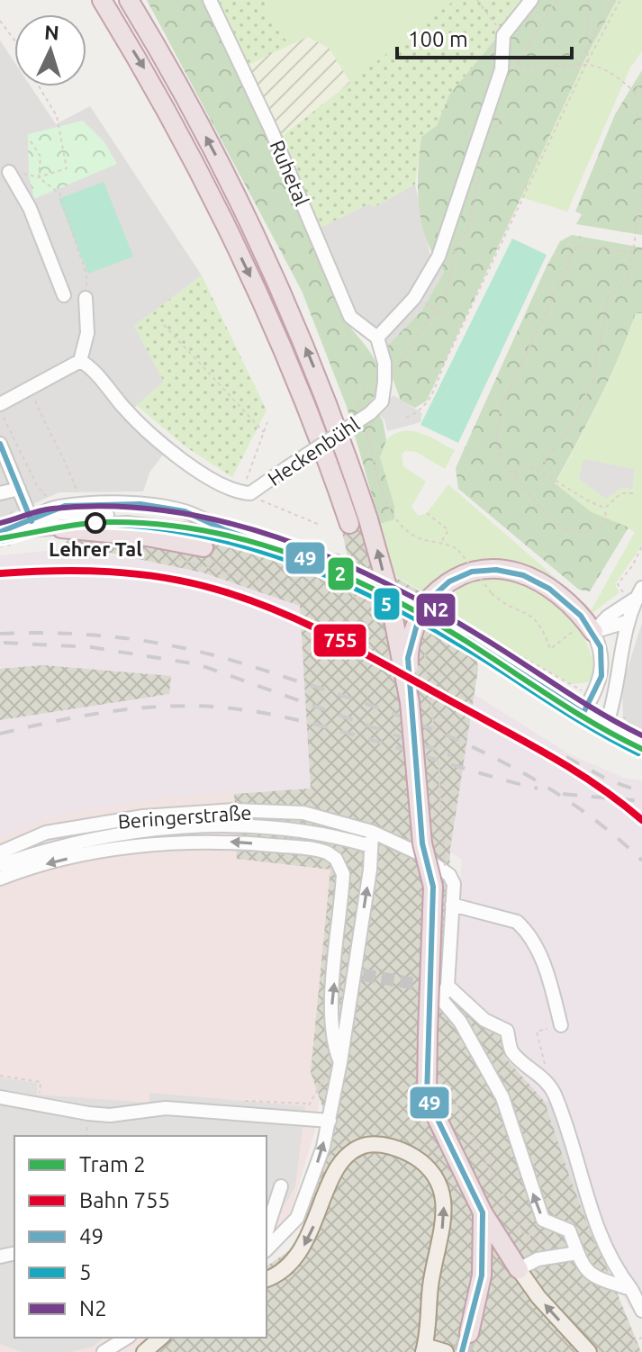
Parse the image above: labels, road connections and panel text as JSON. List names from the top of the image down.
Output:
{
  "streets": {
    "street": ["Ruhetal", "Heckenbühl", "Beringerstraße"]
  },
  "places": ["Lehrer Tal"],
  "lines": [
    "transit line 49",
    "transit line N2",
    "tram line 2",
    "transit line 5",
    "rail line 755"
  ],
  "legend": [
    "Tram 2",
    "Bahn 755",
    "49",
    "5",
    "N2"
  ],
  "scale_bar": "100 m",
  "north": "top"
}
